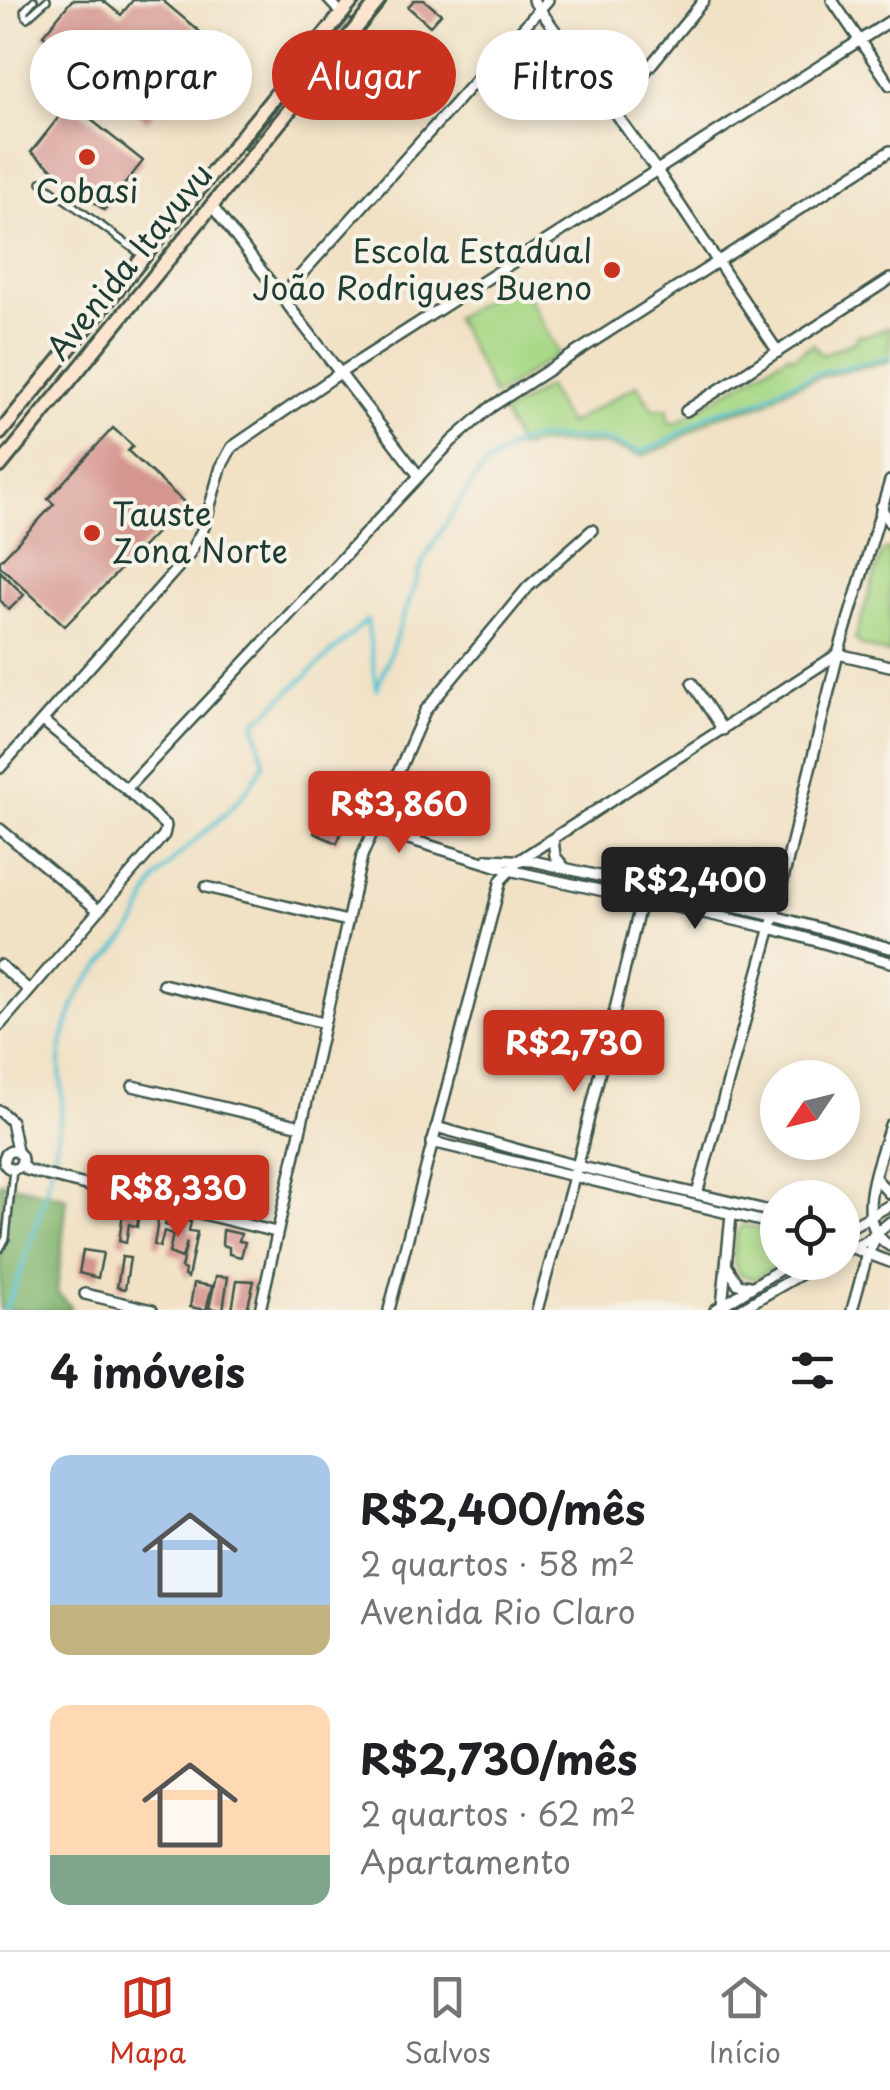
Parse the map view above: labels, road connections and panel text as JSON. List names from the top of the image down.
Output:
{
  "streets": {
    "main road": ["Avenida Itavuvu"]
  },
  "places": ["Cobasi", "Escola Estadual João Rodrigues Bueno", "Tauste Zona Norte"],
  "north": "bottom left",
  "page": {
    "chip": ["Comprar", "Alugar", "Filtros"],
    "price": [
      "R$3,860",
      "R$2,400",
      "R$2,730",
      "R$8,330"
    ],
    "heading": "4 imóveis",
    "list": [
      {
        "name": "R$2,400/mês",
        "note": "2 quartos · 58 m² · Avenida Rio Claro"
      },
      {
        "name": "R$2,730/mês",
        "note": "2 quartos · 62 m² · Apartamento"
      }
    ],
    "tabs": ["Mapa", "Salvos", "Início"]
  }
}
